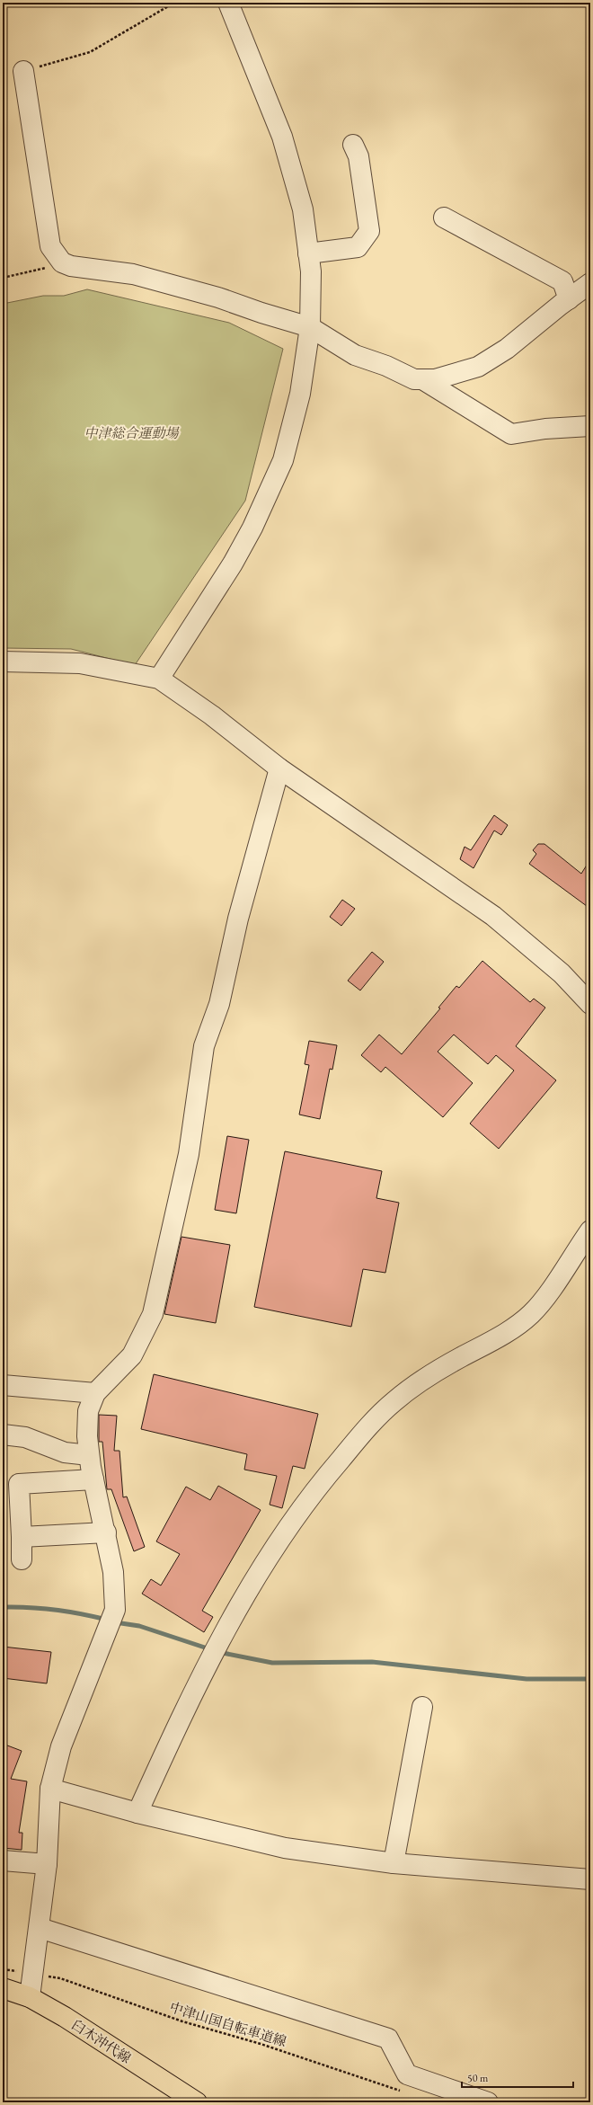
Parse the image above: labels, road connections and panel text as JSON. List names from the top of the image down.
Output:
{
  "streets": {
    "main road": ["臼木沖代線"],
    "path": ["中津山国自転車道線"]
  },
  "parks": ["中津総合運動場"],
  "scale_bar": "50 m"
}
